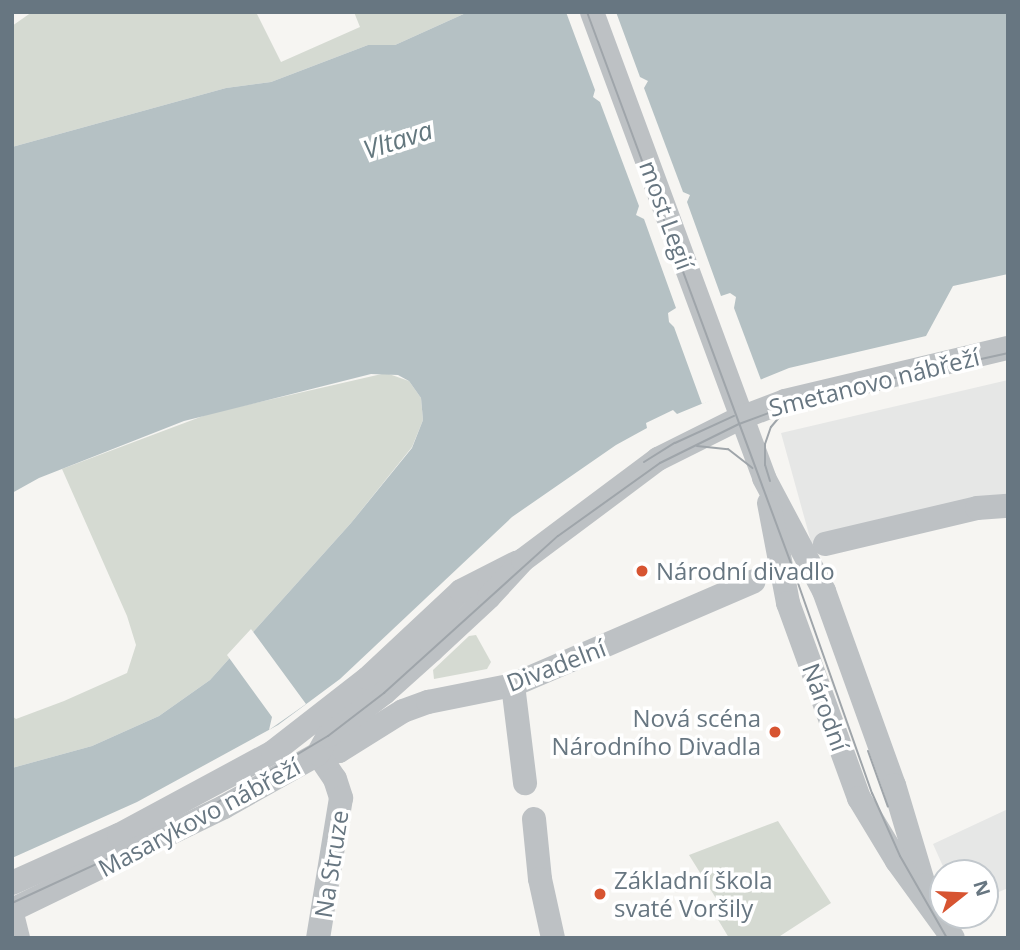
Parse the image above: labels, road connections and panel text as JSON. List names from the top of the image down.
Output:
{
  "streets": {
    "street": [
      "most Legií",
      "Smetanovo nábřeží",
      "Divadelní",
      "Národní",
      "Masarykovo nábřeží",
      "Na Struze"
    ]
  },
  "crossings": [
    ["most Legií", "Smetanovo nábřeží"],
    ["most Legií", "Národní"],
    ["most Legií", "Masarykovo nábřeží"],
    ["Smetanovo nábřeží", "Národní"],
    ["Smetanovo nábřeží", "Masarykovo nábřeží"],
    ["Divadelní", "Masarykovo nábřeží"],
    ["Divadelní", "Na Struze"],
    ["Národní", "Masarykovo nábřeží"],
    ["Masarykovo nábřeží", "Na Struze"]
  ],
  "water": ["Vltava"],
  "places": ["Národní divadlo", "Nová scéna Národního Divadla", "Základní škola svaté Voršily"],
  "north": "right"
}
